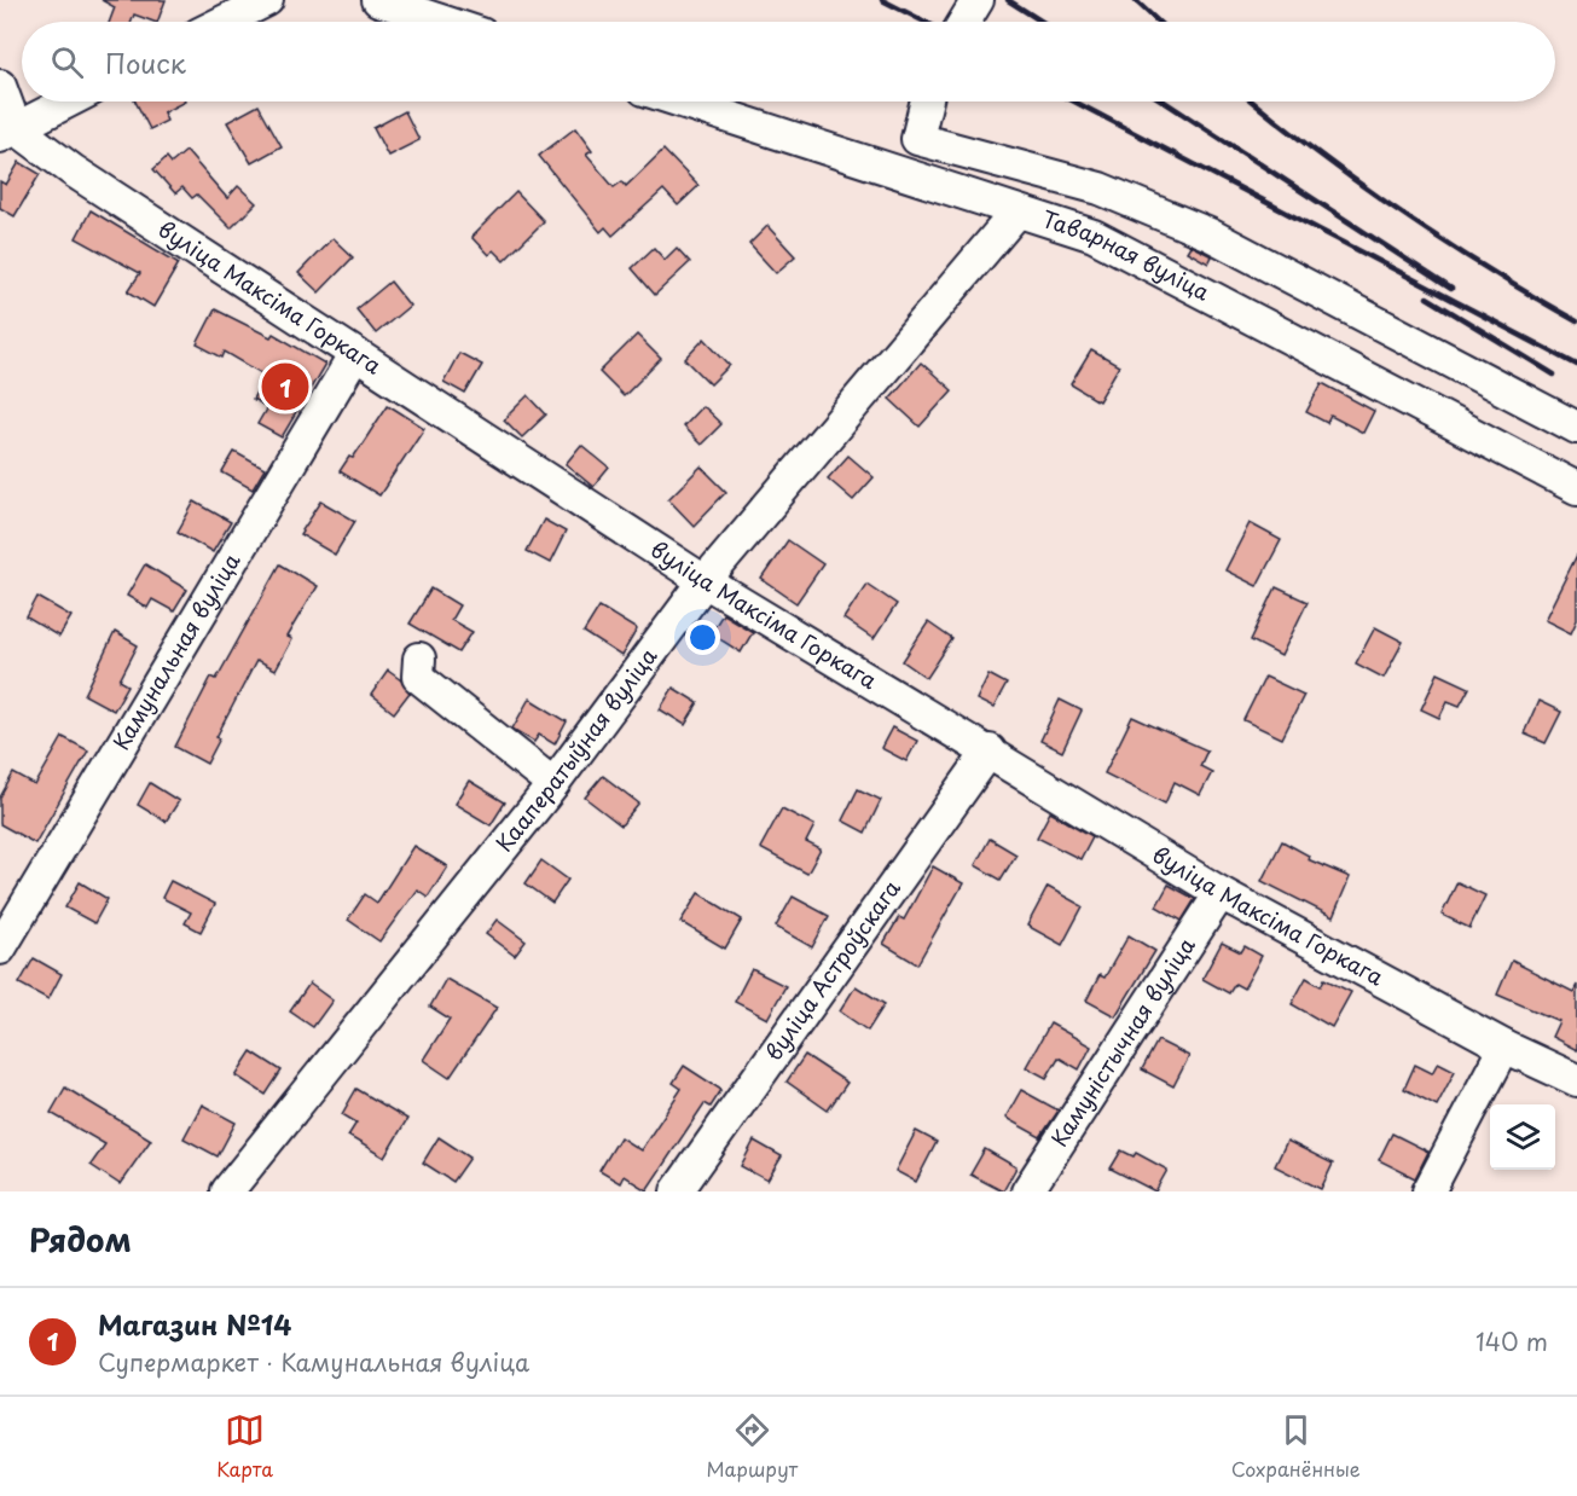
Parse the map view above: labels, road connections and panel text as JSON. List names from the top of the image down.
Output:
{
  "streets": {
    "street": [
      "Таварная вуліца",
      "вуліца Максіма Горкага",
      "Камунальная вуліца",
      "Кааператыўная вуліца",
      "вуліца Астроўскага",
      "Камуністычная вуліца"
    ]
  },
  "crossings": [
    ["Таварная вуліца", "Кааператыўная вуліца"],
    ["вуліца Максіма Горкага", "Камунальная вуліца"],
    ["вуліца Максіма Горкага", "Кааператыўная вуліца"],
    ["вуліца Максіма Горкага", "вуліца Астроўскага"],
    ["вуліца Максіма Горкага", "Камуністычная вуліца"]
  ],
  "page": {
    "search": "Поиск",
    "pins": "1",
    "heading": "Рядом",
    "list": [
      {
        "mark": "1",
        "name": "Магазин №14",
        "note": "Супермаркет · Камунальная вуліца",
        "value": "140 m"
      }
    ],
    "nav": ["Карта", "Маршрут", "Сохранённые"]
  }
}
